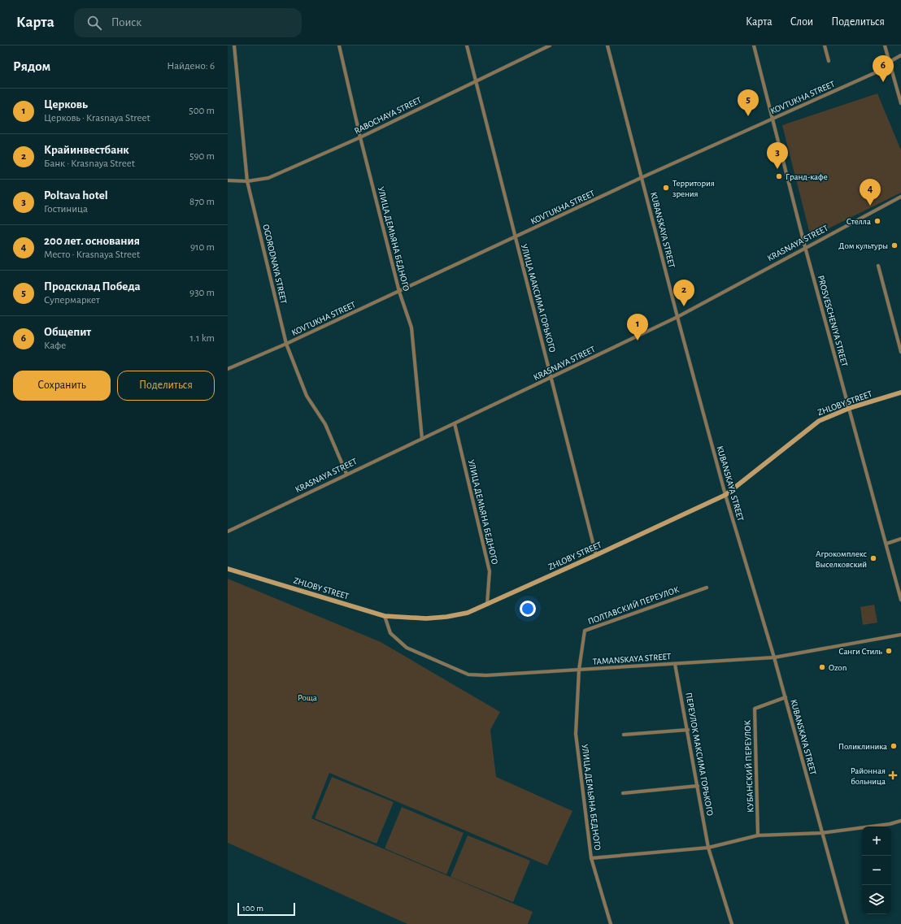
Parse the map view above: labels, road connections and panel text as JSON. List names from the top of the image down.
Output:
{
  "streets": {
    "street": [
      "KOVTUKHA STREET",
      "RABOCHAYA STREET",
      "KUBANSKAYA STREET",
      "УЛИЦА ДЕМЬЯНА БЕДНОГО",
      "KRASNAYA STREET",
      "OGORODNAYA STREET",
      "УЛИЦА МАКСИМА ГОРЬКОГО",
      "PROSVESCHENIYA STREET",
      "ZHLOBY STREET",
      "ПОЛТАВСКИЙ ПЕРЕУЛОК",
      "TAMANSKAYA STREET",
      "ПЕРЕУЛОК МАКСИМА ГОРЬКОГО",
      "КУБАНСКИЙ ПЕРЕУЛОК"
    ]
  },
  "crossings": [
    ["KOVTUKHA STREET", "KUBANSKAYA STREET"],
    ["KOVTUKHA STREET", "УЛИЦА ДЕМЬЯНА БЕДНОГО"],
    ["KOVTUKHA STREET", "OGORODNAYA STREET"],
    ["KOVTUKHA STREET", "УЛИЦА МАКСИМА ГОРЬКОГО"],
    ["KOVTUKHA STREET", "PROSVESCHENIYA STREET"],
    ["RABOCHAYA STREET", "УЛИЦА ДЕМЬЯНА БЕДНОГО"],
    ["RABOCHAYA STREET", "OGORODNAYA STREET"],
    ["RABOCHAYA STREET", "УЛИЦА МАКСИМА ГОРЬКОГО"],
    ["KUBANSKAYA STREET", "KRASNAYA STREET"],
    ["KUBANSKAYA STREET", "ZHLOBY STREET"],
    ["KUBANSKAYA STREET", "TAMANSKAYA STREET"],
    ["KUBANSKAYA STREET", "КУБАНСКИЙ ПЕРЕУЛОК"],
    ["УЛИЦА ДЕМЬЯНА БЕДНОГО", "KRASNAYA STREET"],
    ["УЛИЦА ДЕМЬЯНА БЕДНОГО", "ZHLOBY STREET"],
    ["УЛИЦА ДЕМЬЯНА БЕДНОГО", "ПОЛТАВСКИЙ ПЕРЕУЛОК"],
    ["УЛИЦА ДЕМЬЯНА БЕДНОГО", "TAMANSKAYA STREET"],
    ["KRASNAYA STREET", "OGORODNAYA STREET"],
    ["KRASNAYA STREET", "УЛИЦА МАКСИМА ГОРЬКОГО"],
    ["KRASNAYA STREET", "PROSVESCHENIYA STREET"],
    ["УЛИЦА МАКСИМА ГОРЬКОГО", "ZHLOBY STREET"],
    ["PROSVESCHENIYA STREET", "ZHLOBY STREET"],
    ["ZHLOBY STREET", "TAMANSKAYA STREET"],
    ["ПОЛТАВСКИЙ ПЕРЕУЛОК", "TAMANSKAYA STREET"],
    ["TAMANSKAYA STREET", "ПЕРЕУЛОК МАКСИМА ГОРЬКОГО"]
  ],
  "parks": ["Роща"],
  "places": {
    "other": [
      "Гранд-кафе",
      "Территория зрения",
      "Стелла",
      "Дом культуры",
      "Агрокомплекс Выселковский",
      "Санги Стиль",
      "Ozon",
      "Поликлиника"
    ],
    "health": ["Районная больница"]
  },
  "scale_bar": "100 m",
  "page": {
    "header": "Карта",
    "search": "Поиск",
    "nav": ["Карта", "Слои", "Поделиться"],
    "heading": ["Рядом", "Найдено: 6"],
    "pins": [
      "6",
      "5",
      "3",
      "4",
      "2",
      "1"
    ],
    "list": [
      {
        "mark": "1",
        "name": "Церковь",
        "note": "Церковь · Krasnaya Street",
        "value": "500 m"
      },
      {
        "mark": "2",
        "name": "Крайинвестбанк",
        "note": "Банк · Krasnaya Street",
        "value": "590 m"
      },
      {
        "mark": "3",
        "name": "Poltava hotel",
        "note": "Гостиница",
        "value": "870 m"
      },
      {
        "mark": "4",
        "name": "200 лет. основания",
        "note": "Место · Krasnaya Street",
        "value": "910 m"
      },
      {
        "mark": "5",
        "name": "Продсклад Победа",
        "note": "Супермаркет",
        "value": "930 m"
      },
      {
        "mark": "6",
        "name": "Общепит",
        "note": "Кафе",
        "value": "1.1 km"
      }
    ],
    "buttons": ["Сохранить", "Поделиться"],
    "map_buttons": ["+", "−"],
    "scale": "100 m"
  }
}
